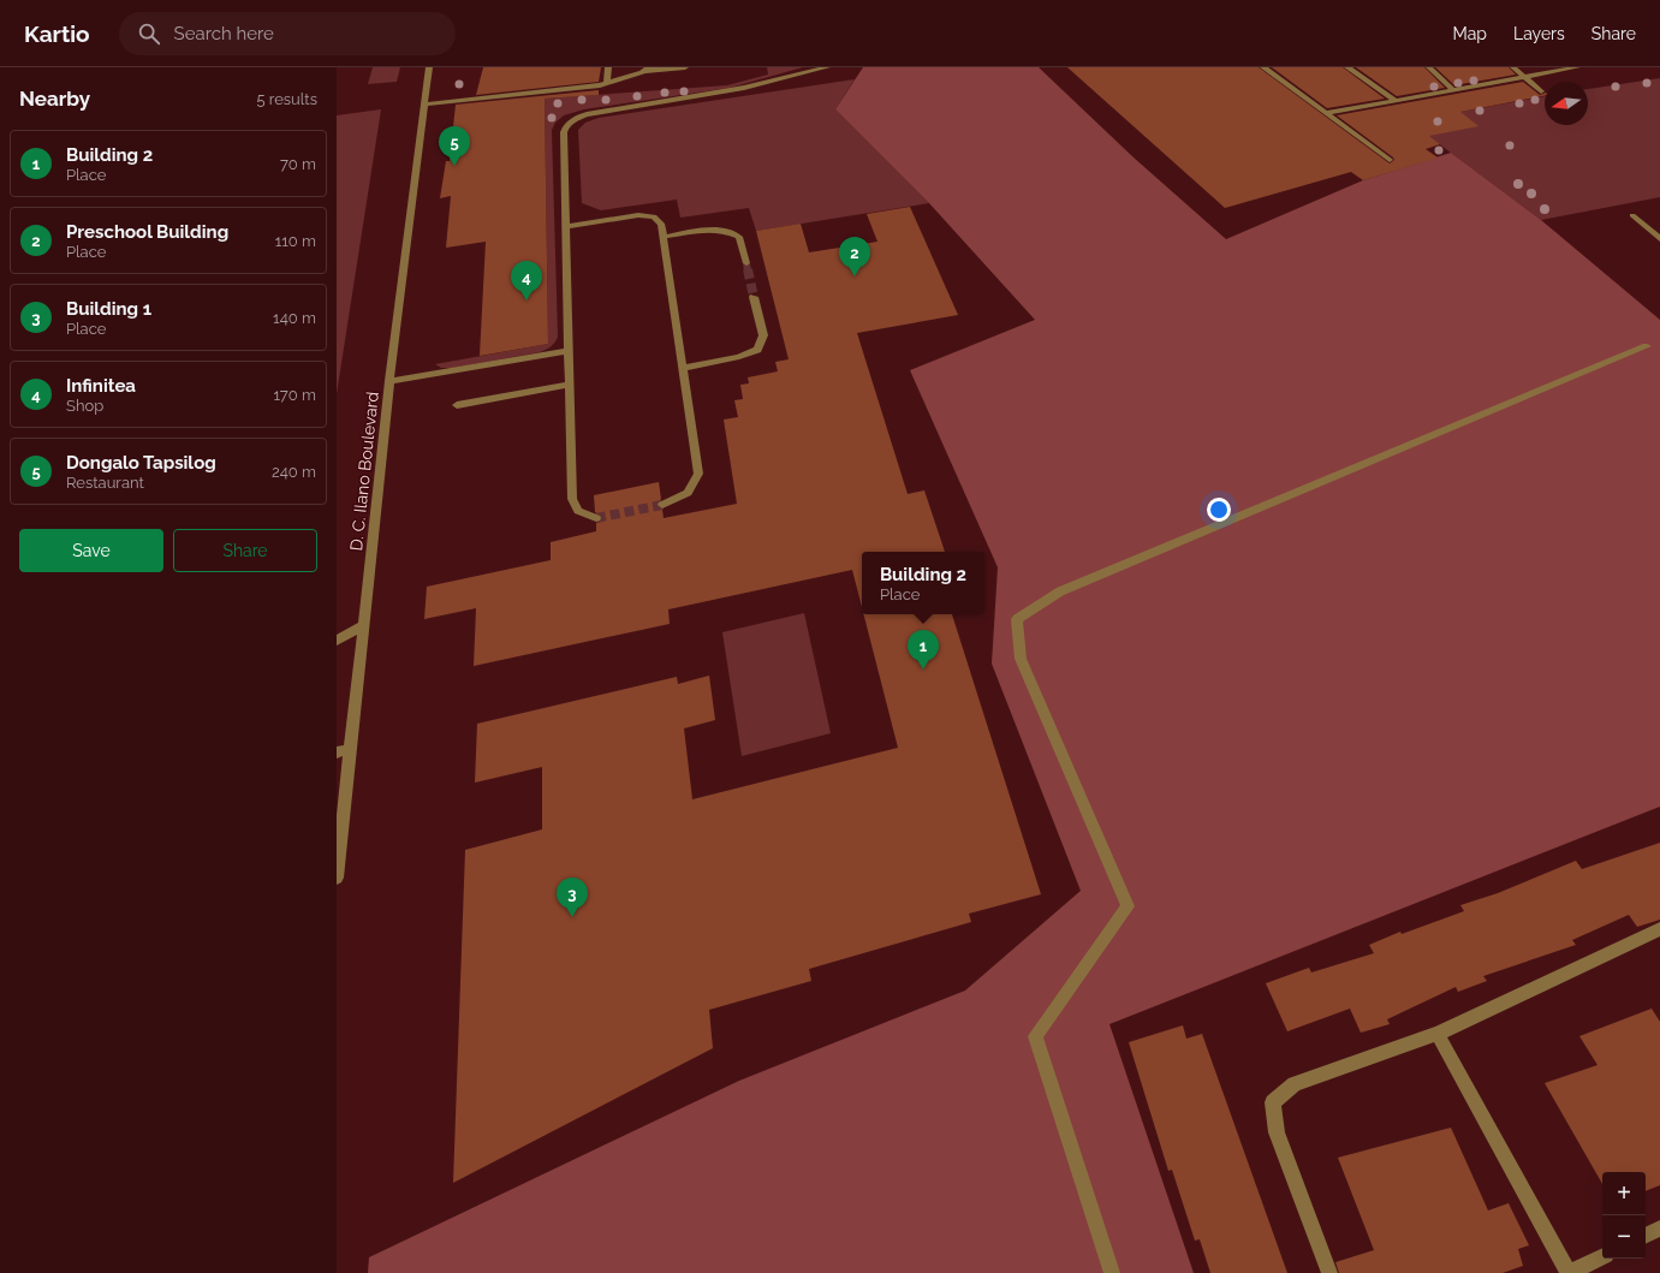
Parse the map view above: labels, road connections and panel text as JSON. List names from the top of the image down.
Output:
{
  "streets": {
    "street": ["D. C. Ilano Boulevard"]
  },
  "north": "left",
  "page": {
    "header": "Kartio",
    "search": "Search here",
    "nav": ["Map", "Layers", "Share"],
    "heading": ["Nearby", "5 results"],
    "pins": [
      "5",
      "2",
      "4",
      "1",
      "3"
    ],
    "list": [
      {
        "mark": "1",
        "name": "Building 2",
        "note": "Place",
        "value": "70 m"
      },
      {
        "mark": "2",
        "name": "Preschool Building",
        "note": "Place",
        "value": "110 m"
      },
      {
        "mark": "3",
        "name": "Building 1",
        "note": "Place",
        "value": "140 m"
      },
      {
        "mark": "4",
        "name": "Infinitea",
        "note": "Shop",
        "value": "170 m"
      },
      {
        "mark": "5",
        "name": "Dongalo Tapsilog",
        "note": "Restaurant",
        "value": "240 m"
      }
    ],
    "buttons": ["Save", "Share"],
    "popup": ["Building 2", "Place"],
    "map_buttons": ["+", "−"]
  }
}
